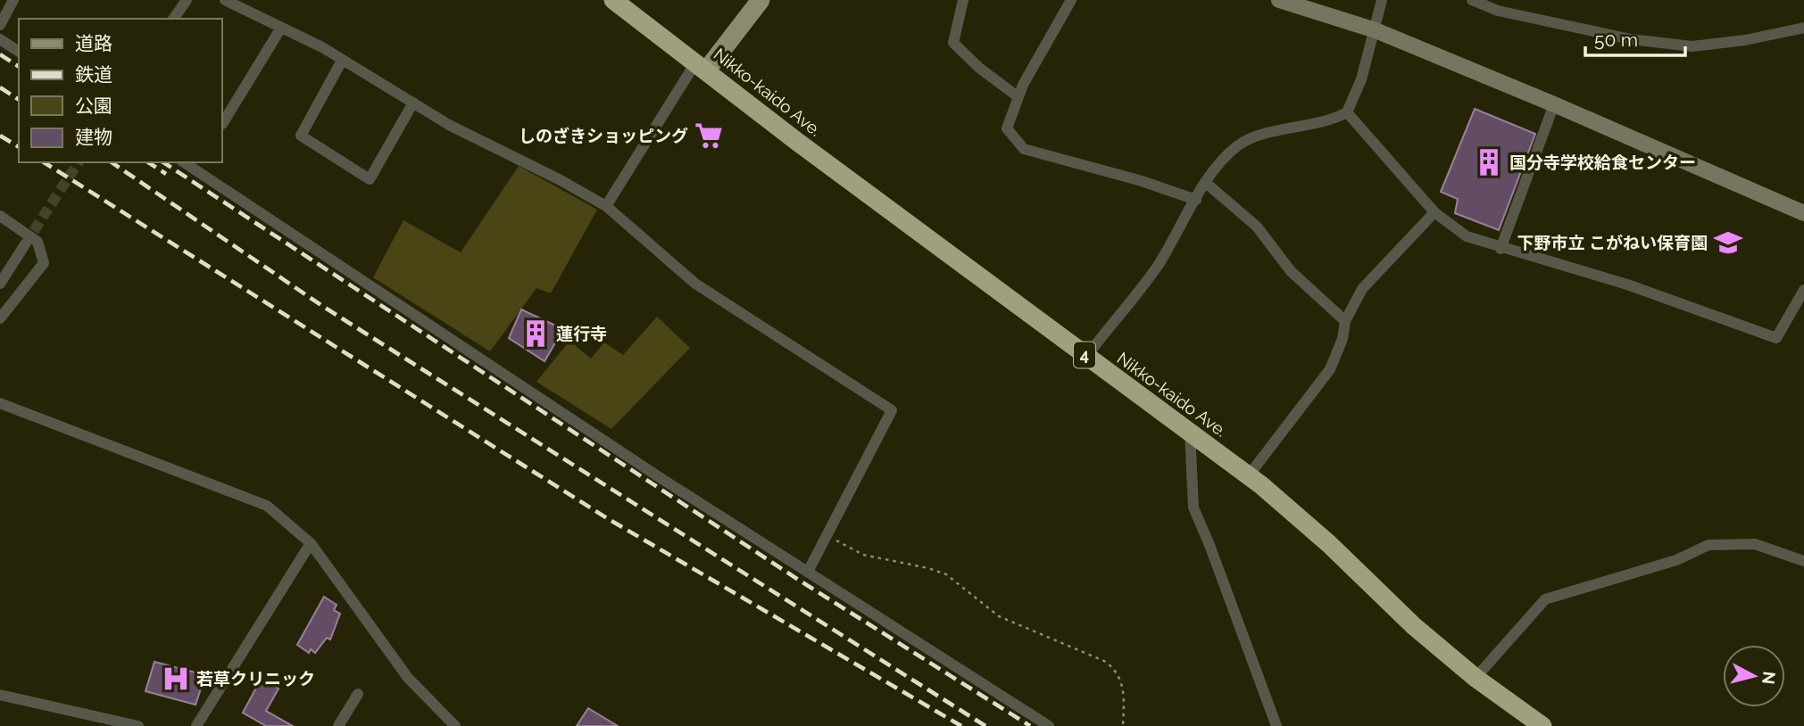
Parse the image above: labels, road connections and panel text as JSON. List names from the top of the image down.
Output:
{
  "streets": {
    "highway": ["Nikko-kaido Ave.", "4"]
  },
  "places": {
    "supermarket": ["しのざきショッピング"],
    "building": ["国分寺学校給食センター", "蓮行寺"],
    "school or university": ["下野市立 こがねい保育園"],
    "hospital": ["若草クリニック"]
  },
  "legend": [
    "道路",
    "鉄道",
    "公園",
    "建物"
  ],
  "scale_bar": "50 m",
  "north": "right"
}
